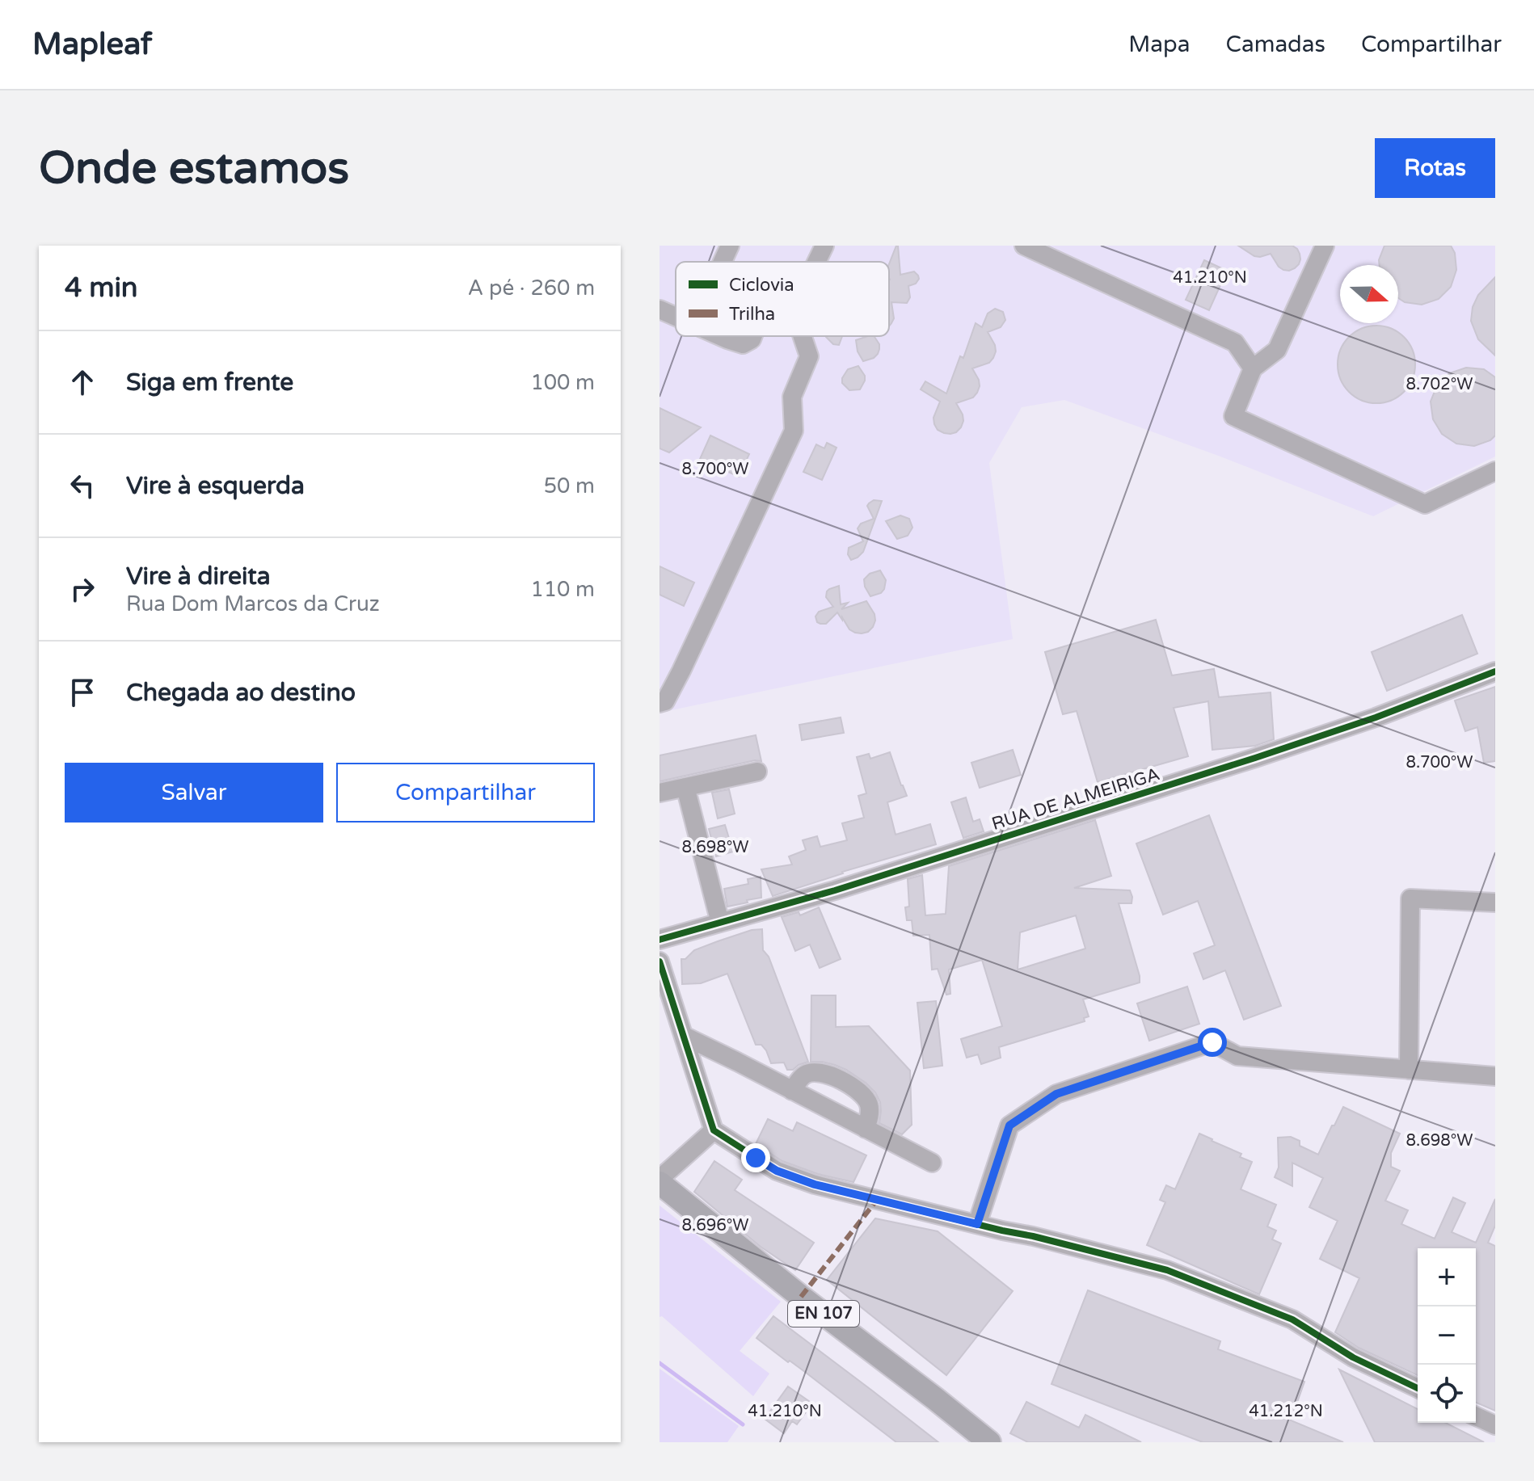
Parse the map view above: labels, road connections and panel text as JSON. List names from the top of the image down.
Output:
{
  "streets": {
    "main road": ["EN 107"],
    "street": ["RUA DE ALMEIRIGA"]
  },
  "legend": ["Ciclovia", "Trilha"],
  "north": "right",
  "page": {
    "header": "Mapleaf",
    "nav": ["Mapa", "Camadas", "Compartilhar"],
    "buttons": [
      "Rotas",
      ["Salvar", "Compartilhar"]
    ],
    "title": "Onde estamos",
    "heading": ["4 min", "A pé · 260 m"],
    "list": [
      ["Siga em frente", "100 m"],
      ["Vire à esquerda", "50 m"],
      ["Vire à direita", "Rua Dom Marcos da Cruz", "110 m"],
      "Chegada ao destino"
    ],
    "map_buttons": ["+", "−"]
  },
  "coordinates": [
    "41.210°N",
    "8.702°W",
    "8.700°W",
    "8.698°W",
    "8.696°W",
    "41.212°N"
  ]
}
